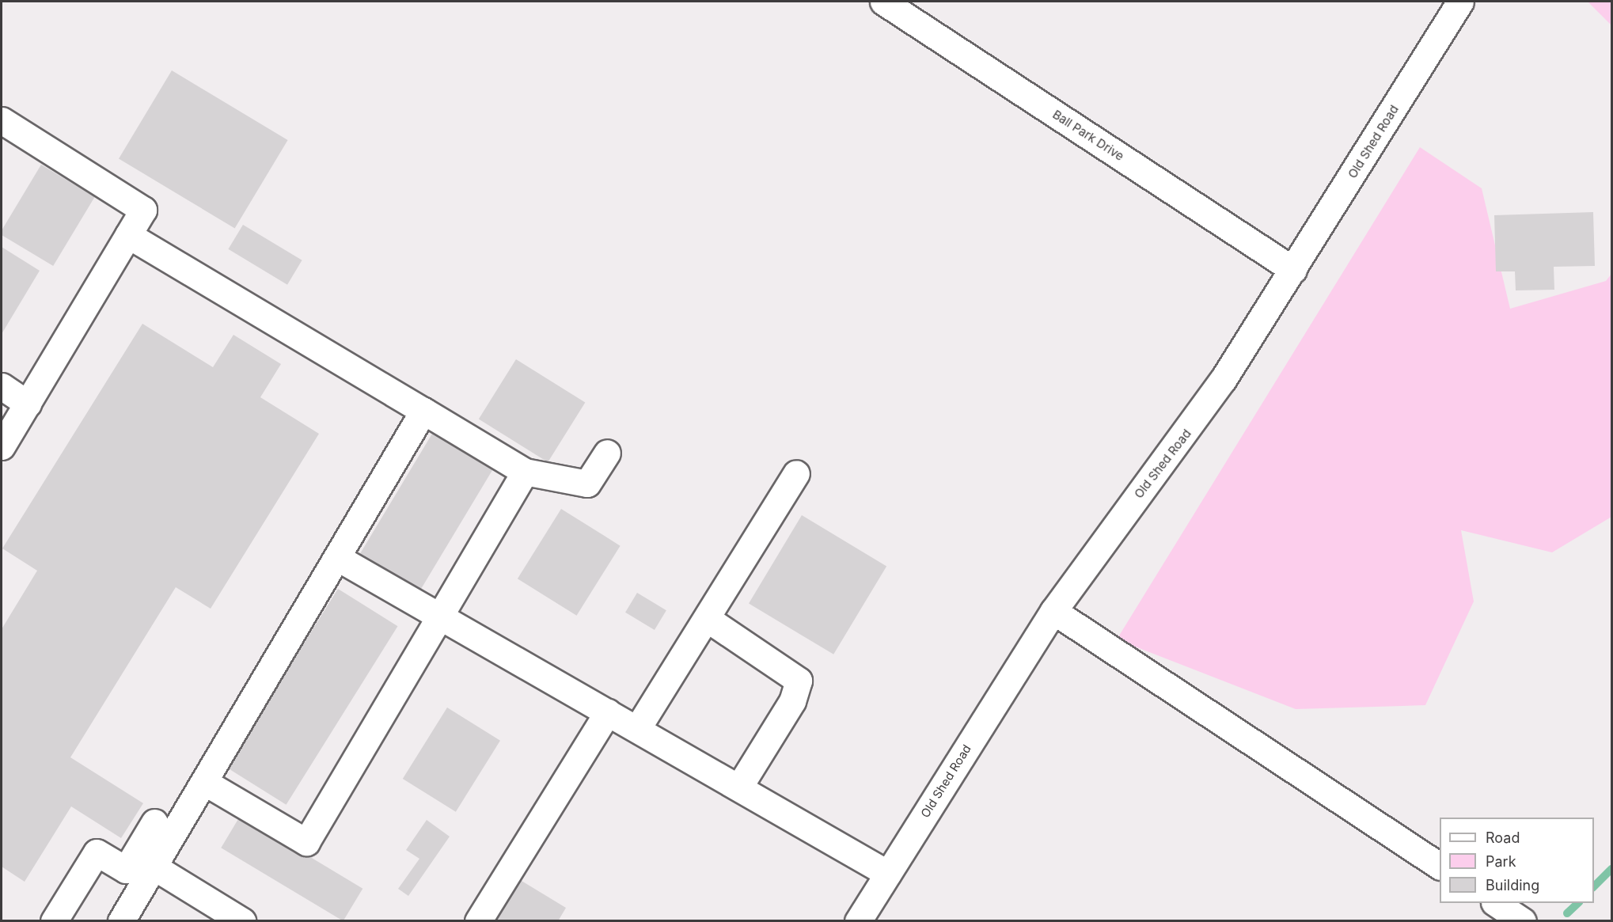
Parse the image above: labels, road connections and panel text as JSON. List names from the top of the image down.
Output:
{
  "streets": {
    "street": ["Ball Park Drive", "Old Shed Road"]
  },
  "crossings": [
    ["Ball Park Drive", "Old Shed Road"]
  ],
  "legend": ["Road", "Park", "Building"]
}
